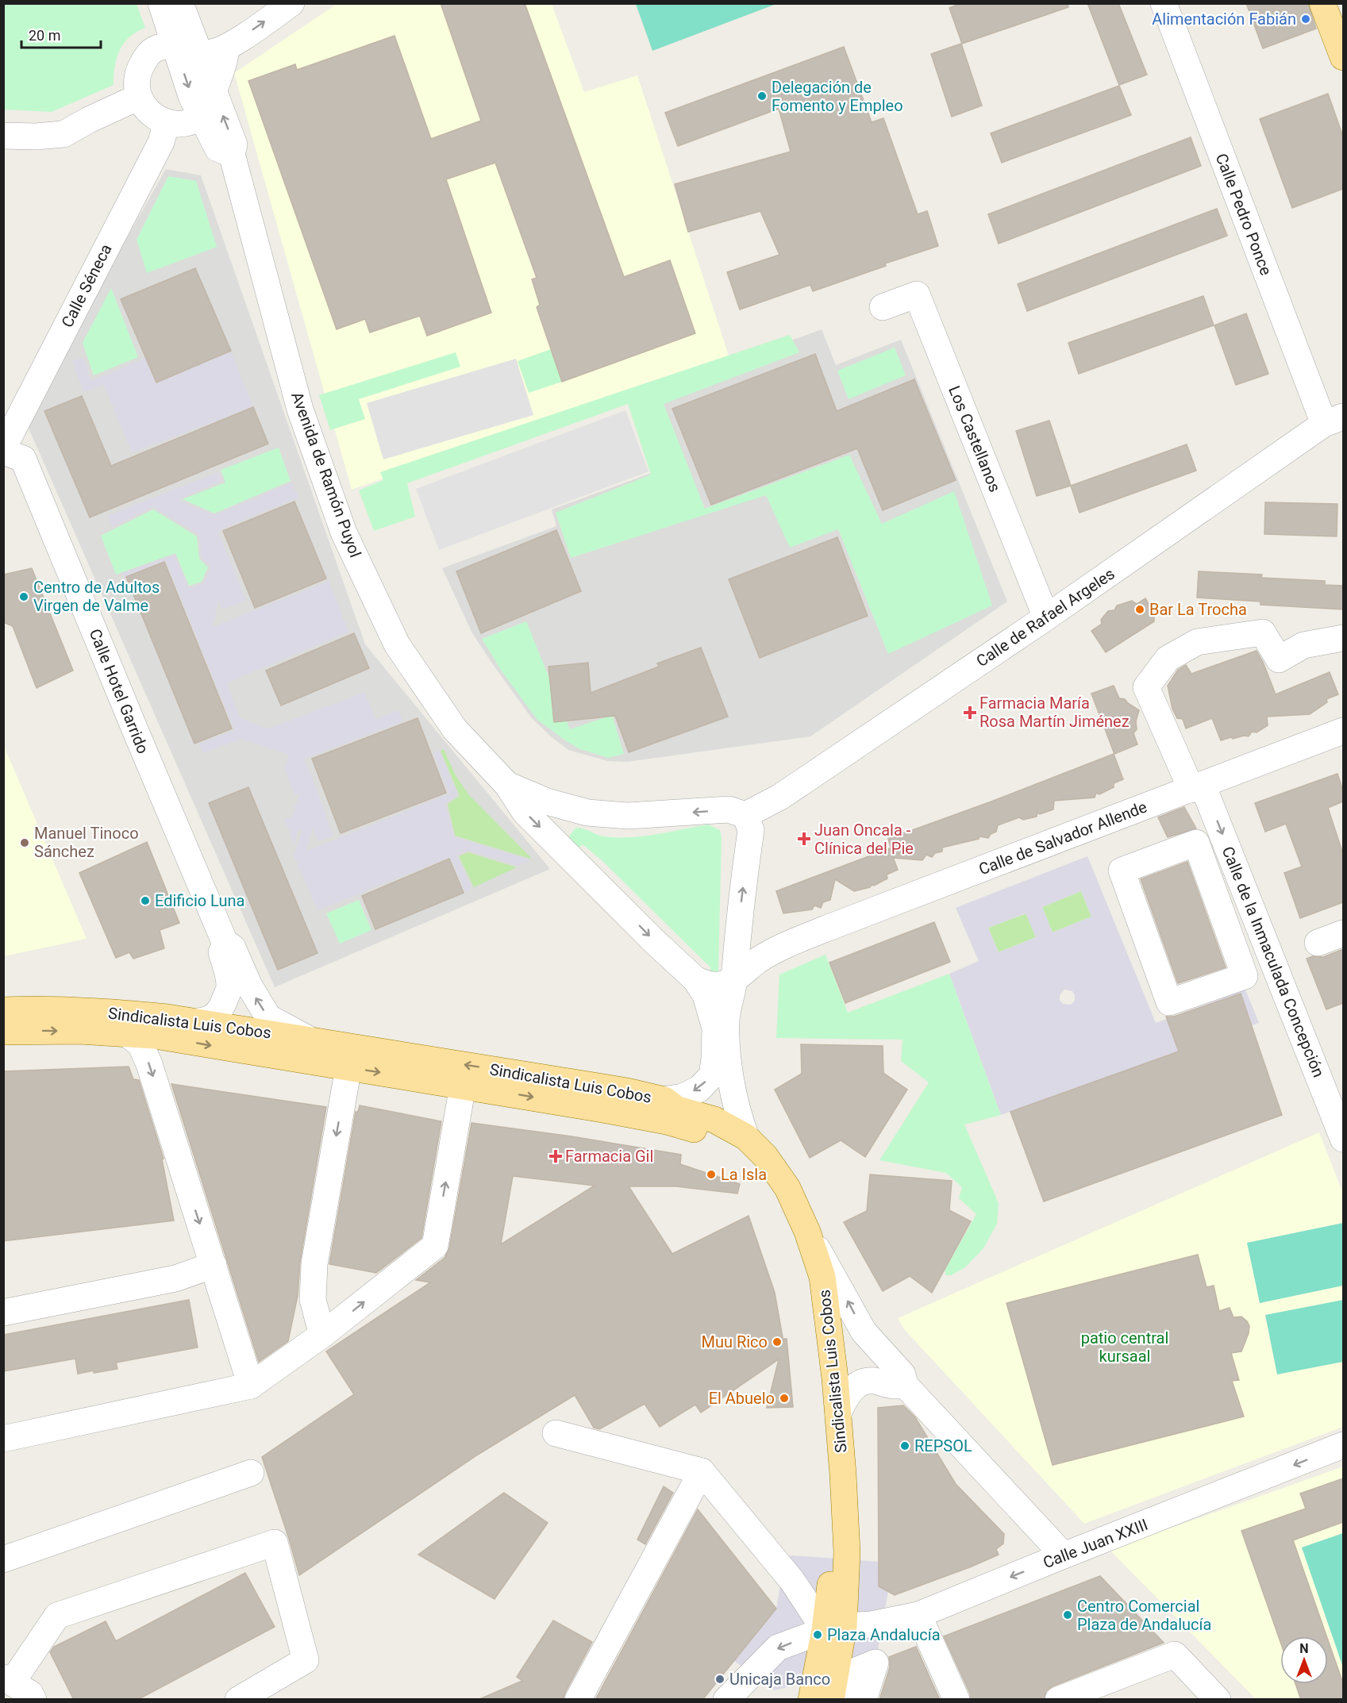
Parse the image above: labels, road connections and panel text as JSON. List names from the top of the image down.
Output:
{
  "streets": {
    "main road": ["Sindicalista Luis Cobos"],
    "street": [
      "Calle Pedro Ponce",
      "Calle Séneca",
      "Los Castellanos",
      "Avenida de Ramón Puyol",
      "Calle de Rafael Argeles",
      "Calle Hotel Garrido",
      "Calle de Salvador Allende",
      "Calle de la Inmaculada Concepción",
      "Calle Juan XXIII"
    ]
  },
  "crossings": [
    ["Calle Pedro Ponce", "Calle de Rafael Argeles"],
    ["Calle Séneca", "Calle Hotel Garrido"],
    ["Los Castellanos", "Calle de Rafael Argeles"],
    ["Avenida de Ramón Puyol", "Calle de Rafael Argeles"],
    ["Avenida de Ramón Puyol", "Sindicalista Luis Cobos"],
    ["Calle Hotel Garrido", "Sindicalista Luis Cobos"],
    ["Calle de Salvador Allende", "Calle de la Inmaculada Concepción"],
    ["Sindicalista Luis Cobos", "Calle Juan XXIII"]
  ],
  "one_way": ["Calle de la Inmaculada Concepción", "Calle Juan XXIII"],
  "parks": ["patio central kursaal"],
  "places": {
    "other": [
      "Alimentación Fabián",
      "Delegación de Fomento y Empleo",
      "Centro de Adultos Virgen de Valme",
      "Bar La Trocha",
      "Manuel Tinoco Sánchez",
      "Edificio Luna",
      "La Isla",
      "Muu Rico",
      "El Abuelo",
      "REPSOL",
      "Centro Comercial Plaza de Andalucía",
      "Plaza Andalucía",
      "Unicaja Banco"
    ],
    "health": ["Farmacia María Rosa Martín Jiménez", "Juan Oncala - Clínica del Pie", "Farmacia Gil"]
  },
  "scale_bar": "20 m",
  "north": "top"
}
